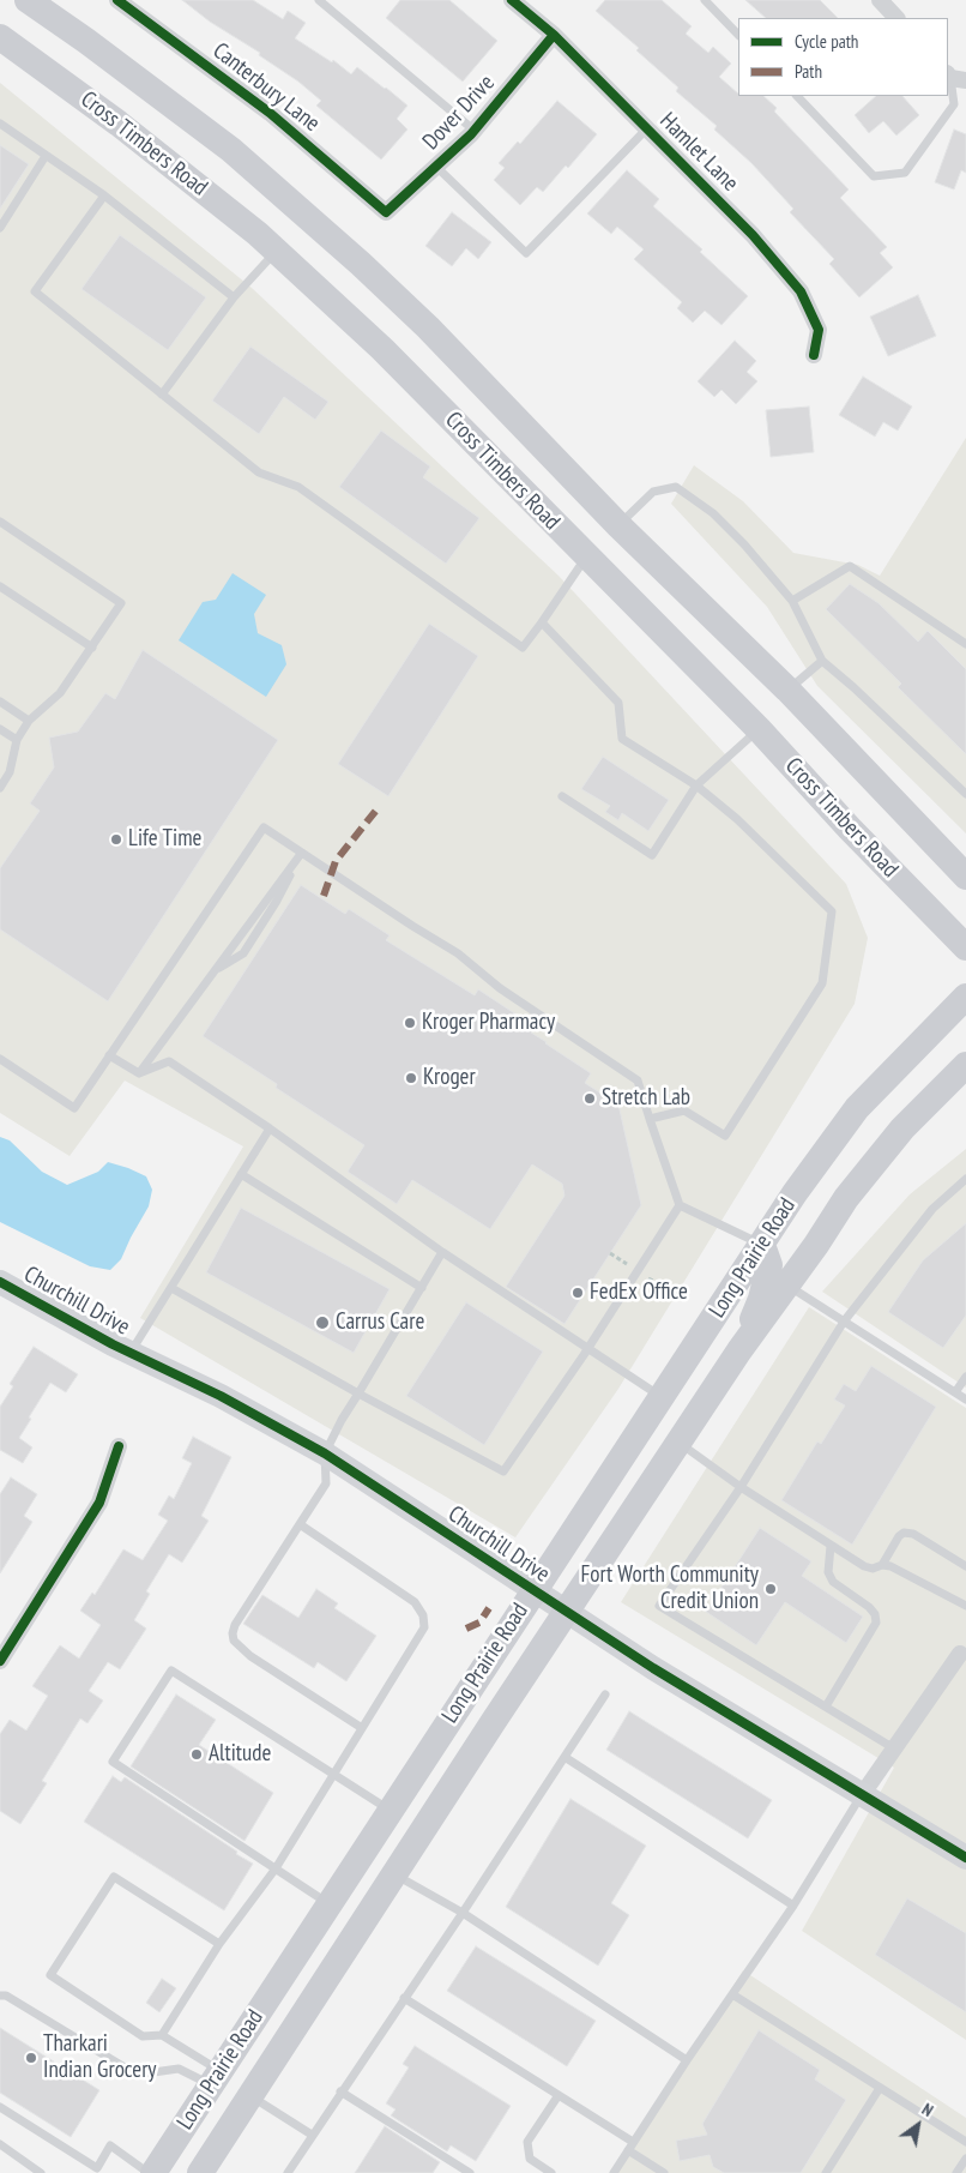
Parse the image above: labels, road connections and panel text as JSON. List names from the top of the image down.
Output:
{
  "streets": {
    "main road": ["Cross Timbers Road", "Long Prairie Road"],
    "street": [
      "Canterbury Lane",
      "Dover Drive",
      "Hamlet Lane",
      "Churchill Drive"
    ]
  },
  "crossings": [
    ["Canterbury Lane", "Dover Drive"],
    ["Dover Drive", "Hamlet Lane"],
    ["Long Prairie Road", "Churchill Drive"]
  ],
  "places": [
    "Life Time",
    "Kroger Pharmacy",
    "Kroger",
    "Stretch Lab",
    "FedEx Office",
    "Carrus Care",
    "Fort Worth Community Credit Union",
    "Altitude",
    "Tharkari Indian Grocery"
  ],
  "legend": ["Cycle path", "Path"],
  "north": "top right"
}
